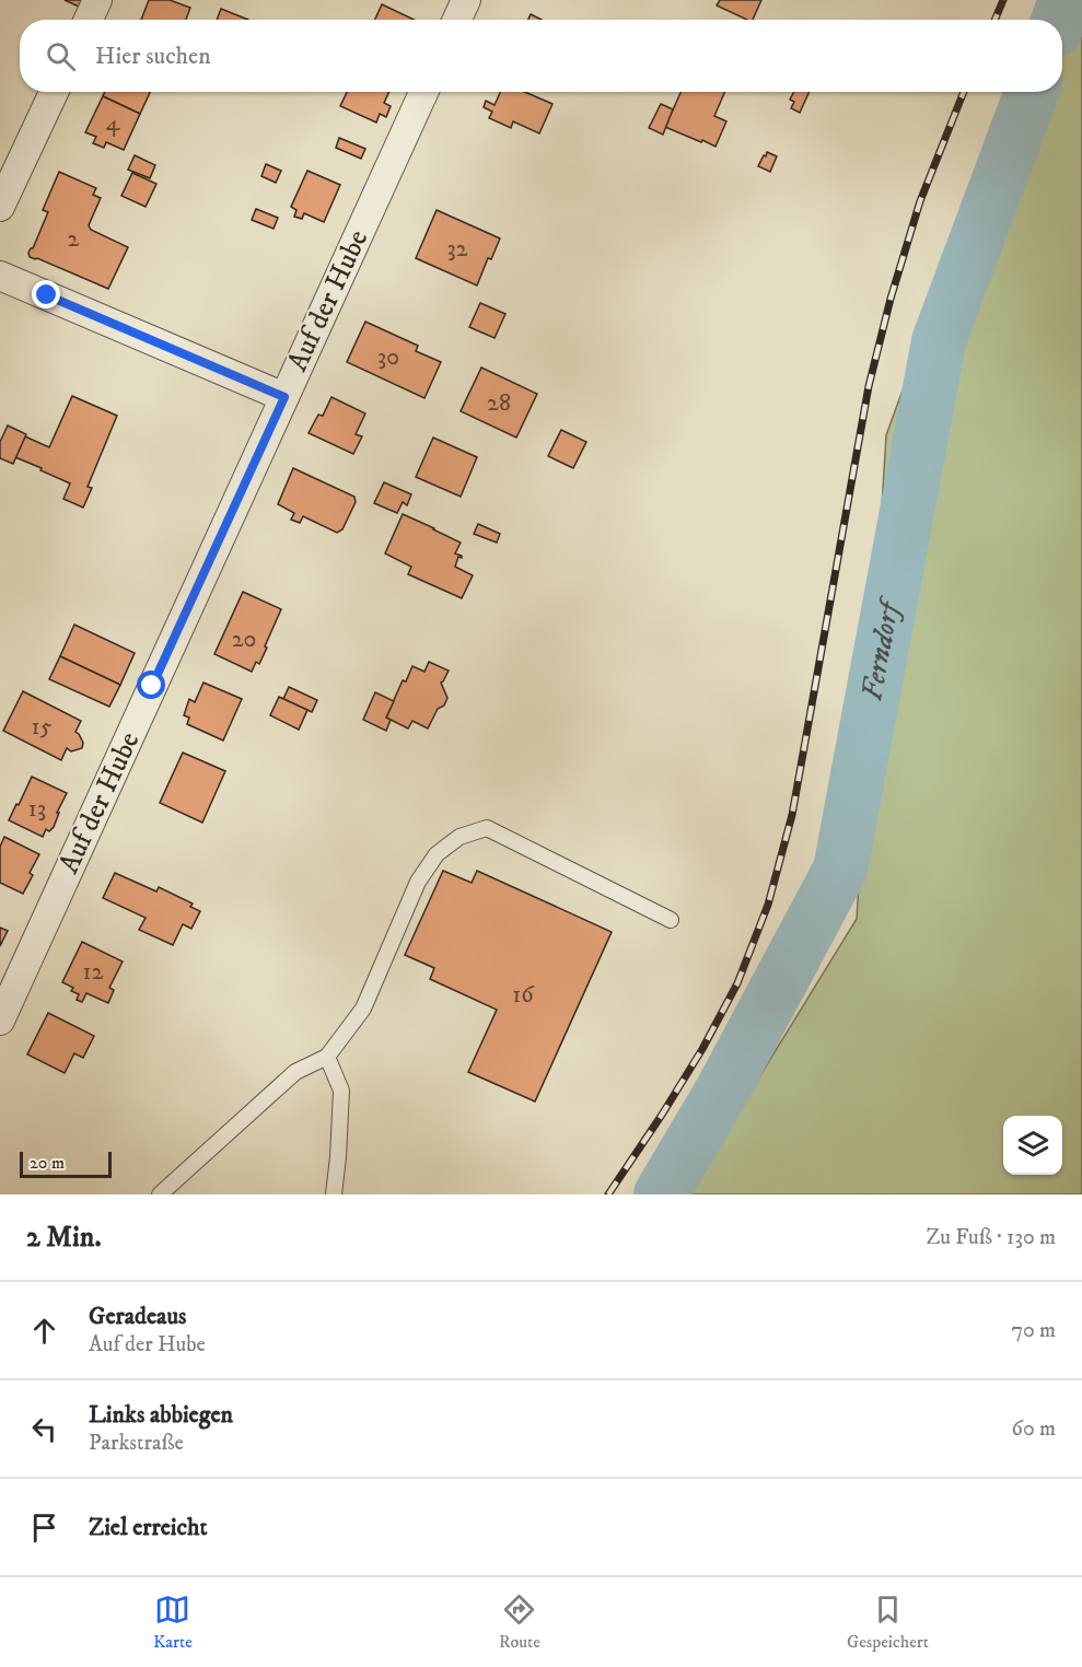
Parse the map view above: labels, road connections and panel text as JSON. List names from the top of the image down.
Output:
{
  "streets": {
    "street": ["Auf der Hube"]
  },
  "water": ["Ferndorf"],
  "house_numbers": [
    "4",
    "2",
    "32",
    "30",
    "28",
    "20",
    "15",
    "13",
    "12",
    "16"
  ],
  "scale_bar": "20 m",
  "page": {
    "search": "Hier suchen",
    "scale": "20 m",
    "heading": ["2 Min.", "Zu Fuß · 130 m"],
    "list": [
      ["Geradeaus", "Auf der Hube", "70 m"],
      ["Links abbiegen", "Parkstraße", "60 m"],
      "Ziel erreicht"
    ],
    "nav": ["Karte", "Route", "Gespeichert"]
  }
}
